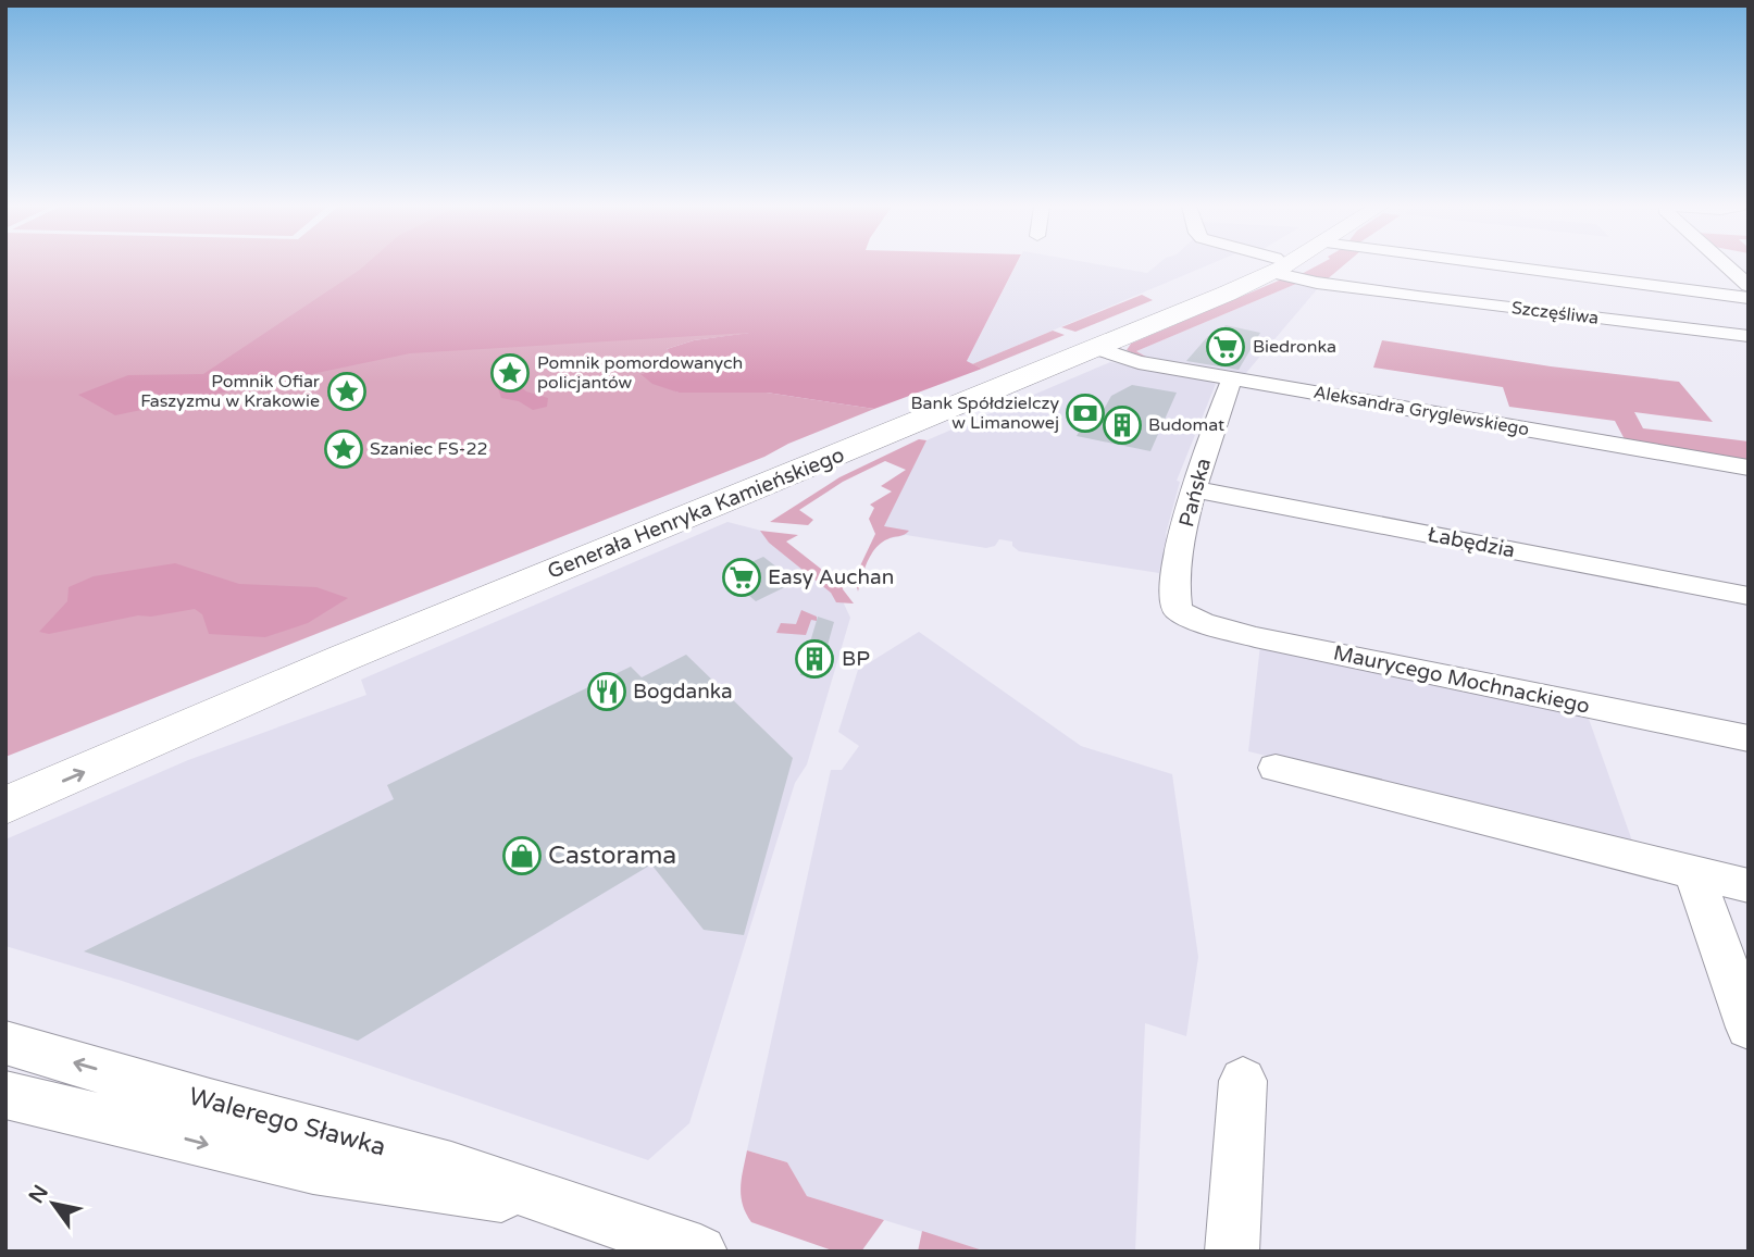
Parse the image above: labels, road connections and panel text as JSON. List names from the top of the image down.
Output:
{
  "streets": {
    "main road": ["Generała Henryka Kamieńskiego"],
    "street": [
      "Szczęśliwa",
      "Aleksandra Gryglewskiego",
      "Pańska",
      "Łabędzia",
      "Maurycego Mochnackiego",
      "Walerego Sławka"
    ]
  },
  "crossings": [
    ["Szczęśliwa", "Generała Henryka Kamieńskiego"],
    ["Aleksandra Gryglewskiego", "Pańska"],
    ["Aleksandra Gryglewskiego", "Generała Henryka Kamieńskiego"],
    ["Pańska", "Łabędzia"],
    ["Pańska", "Maurycego Mochnackiego"]
  ],
  "places": {
    "supermarket": ["Biedronka", "Easy Auchan"],
    "place": ["Pomnik pomordowanych policjantów", "Pomnik Ofiar Faszyzmu w Krakowie", "Szaniec FS-22"],
    "bank": ["Bank Spółdzielczy w Limanowej"],
    "building": ["Budomat", "BP"],
    "restaurant": ["Bogdanka"],
    "shop": ["Castorama"]
  },
  "north": "top left"
}
